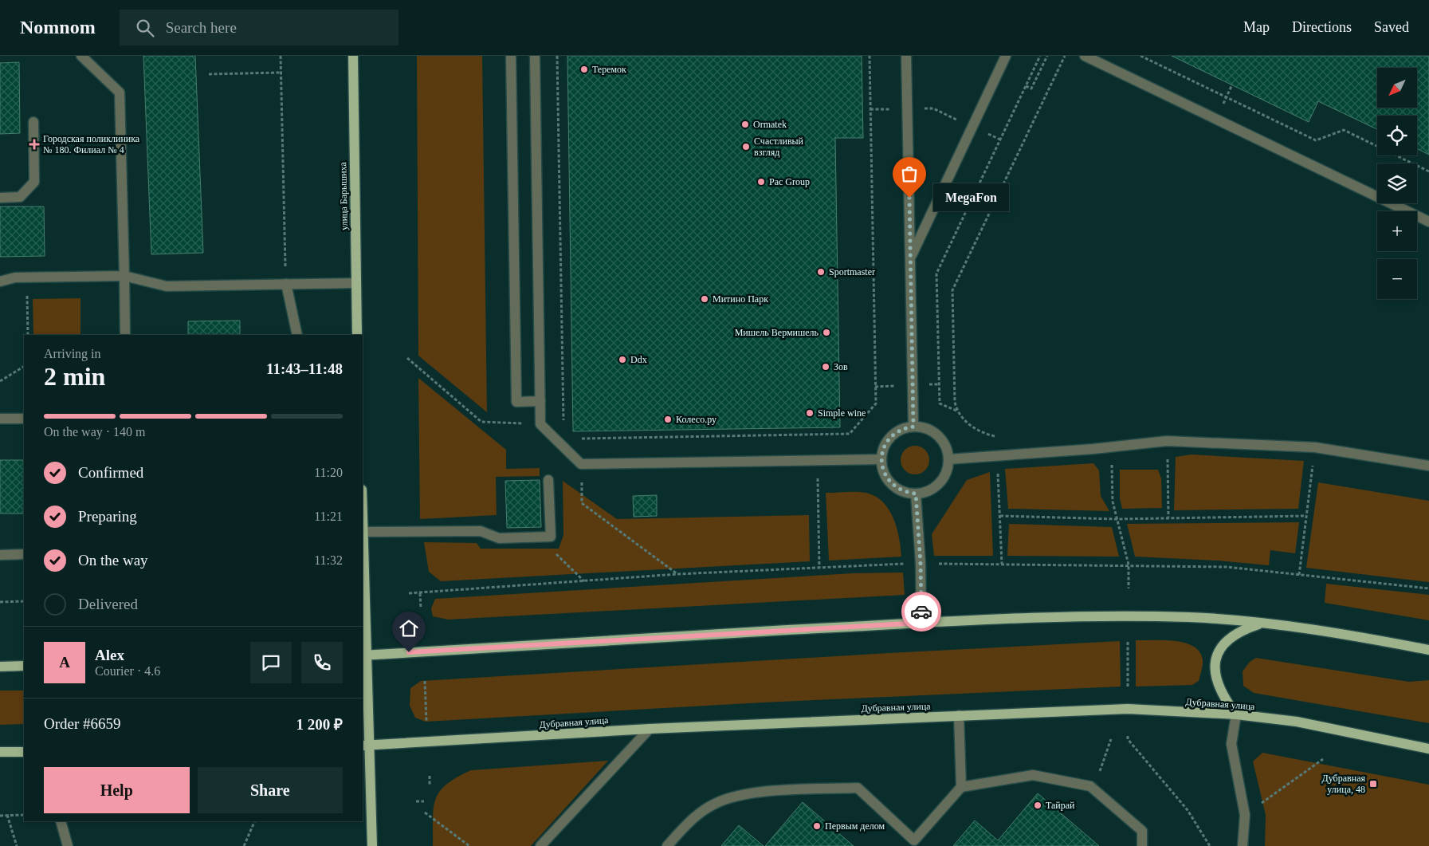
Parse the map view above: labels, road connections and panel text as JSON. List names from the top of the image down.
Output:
{
  "streets": {
    "main road": ["улица Барышиха", "Дубравная улица"]
  },
  "places": {
    "other": [
      "Теремок",
      "Ormatek",
      "Счастливый взгляд",
      "Pac Group",
      "MegaFon",
      "Sportmaster",
      "Митино Парк",
      "Мишель Вермишель",
      "Ddx",
      "Зов",
      "Simple wine",
      "Колесо.ру",
      "Тайрай",
      "Первым делом"
    ],
    "health": ["Городская поликлиника № 180. Филиал № 4"],
    "transit": ["Дубравная улица, 48"]
  },
  "north": "bottom left",
  "page": {
    "header": "Nomnom",
    "search": "Search here",
    "nav": ["Map", "Directions", "Saved"],
    "map_buttons": ["+", "−"],
    "bubble": "MegaFon",
    "heading": ["2 min", "Arriving in", "11:43–11:48"],
    "panel": [
      "Alex",
      "Courier · 4.6",
      "Order #6659",
      "1 200 ₽"
    ],
    "bar": "On the way · 140 m",
    "list": [
      ["Confirmed", "11:20"],
      ["Preparing", "11:21"],
      ["On the way", "11:32"],
      "Delivered"
    ],
    "round": "A",
    "buttons": ["Help", "Share"]
  }
}
